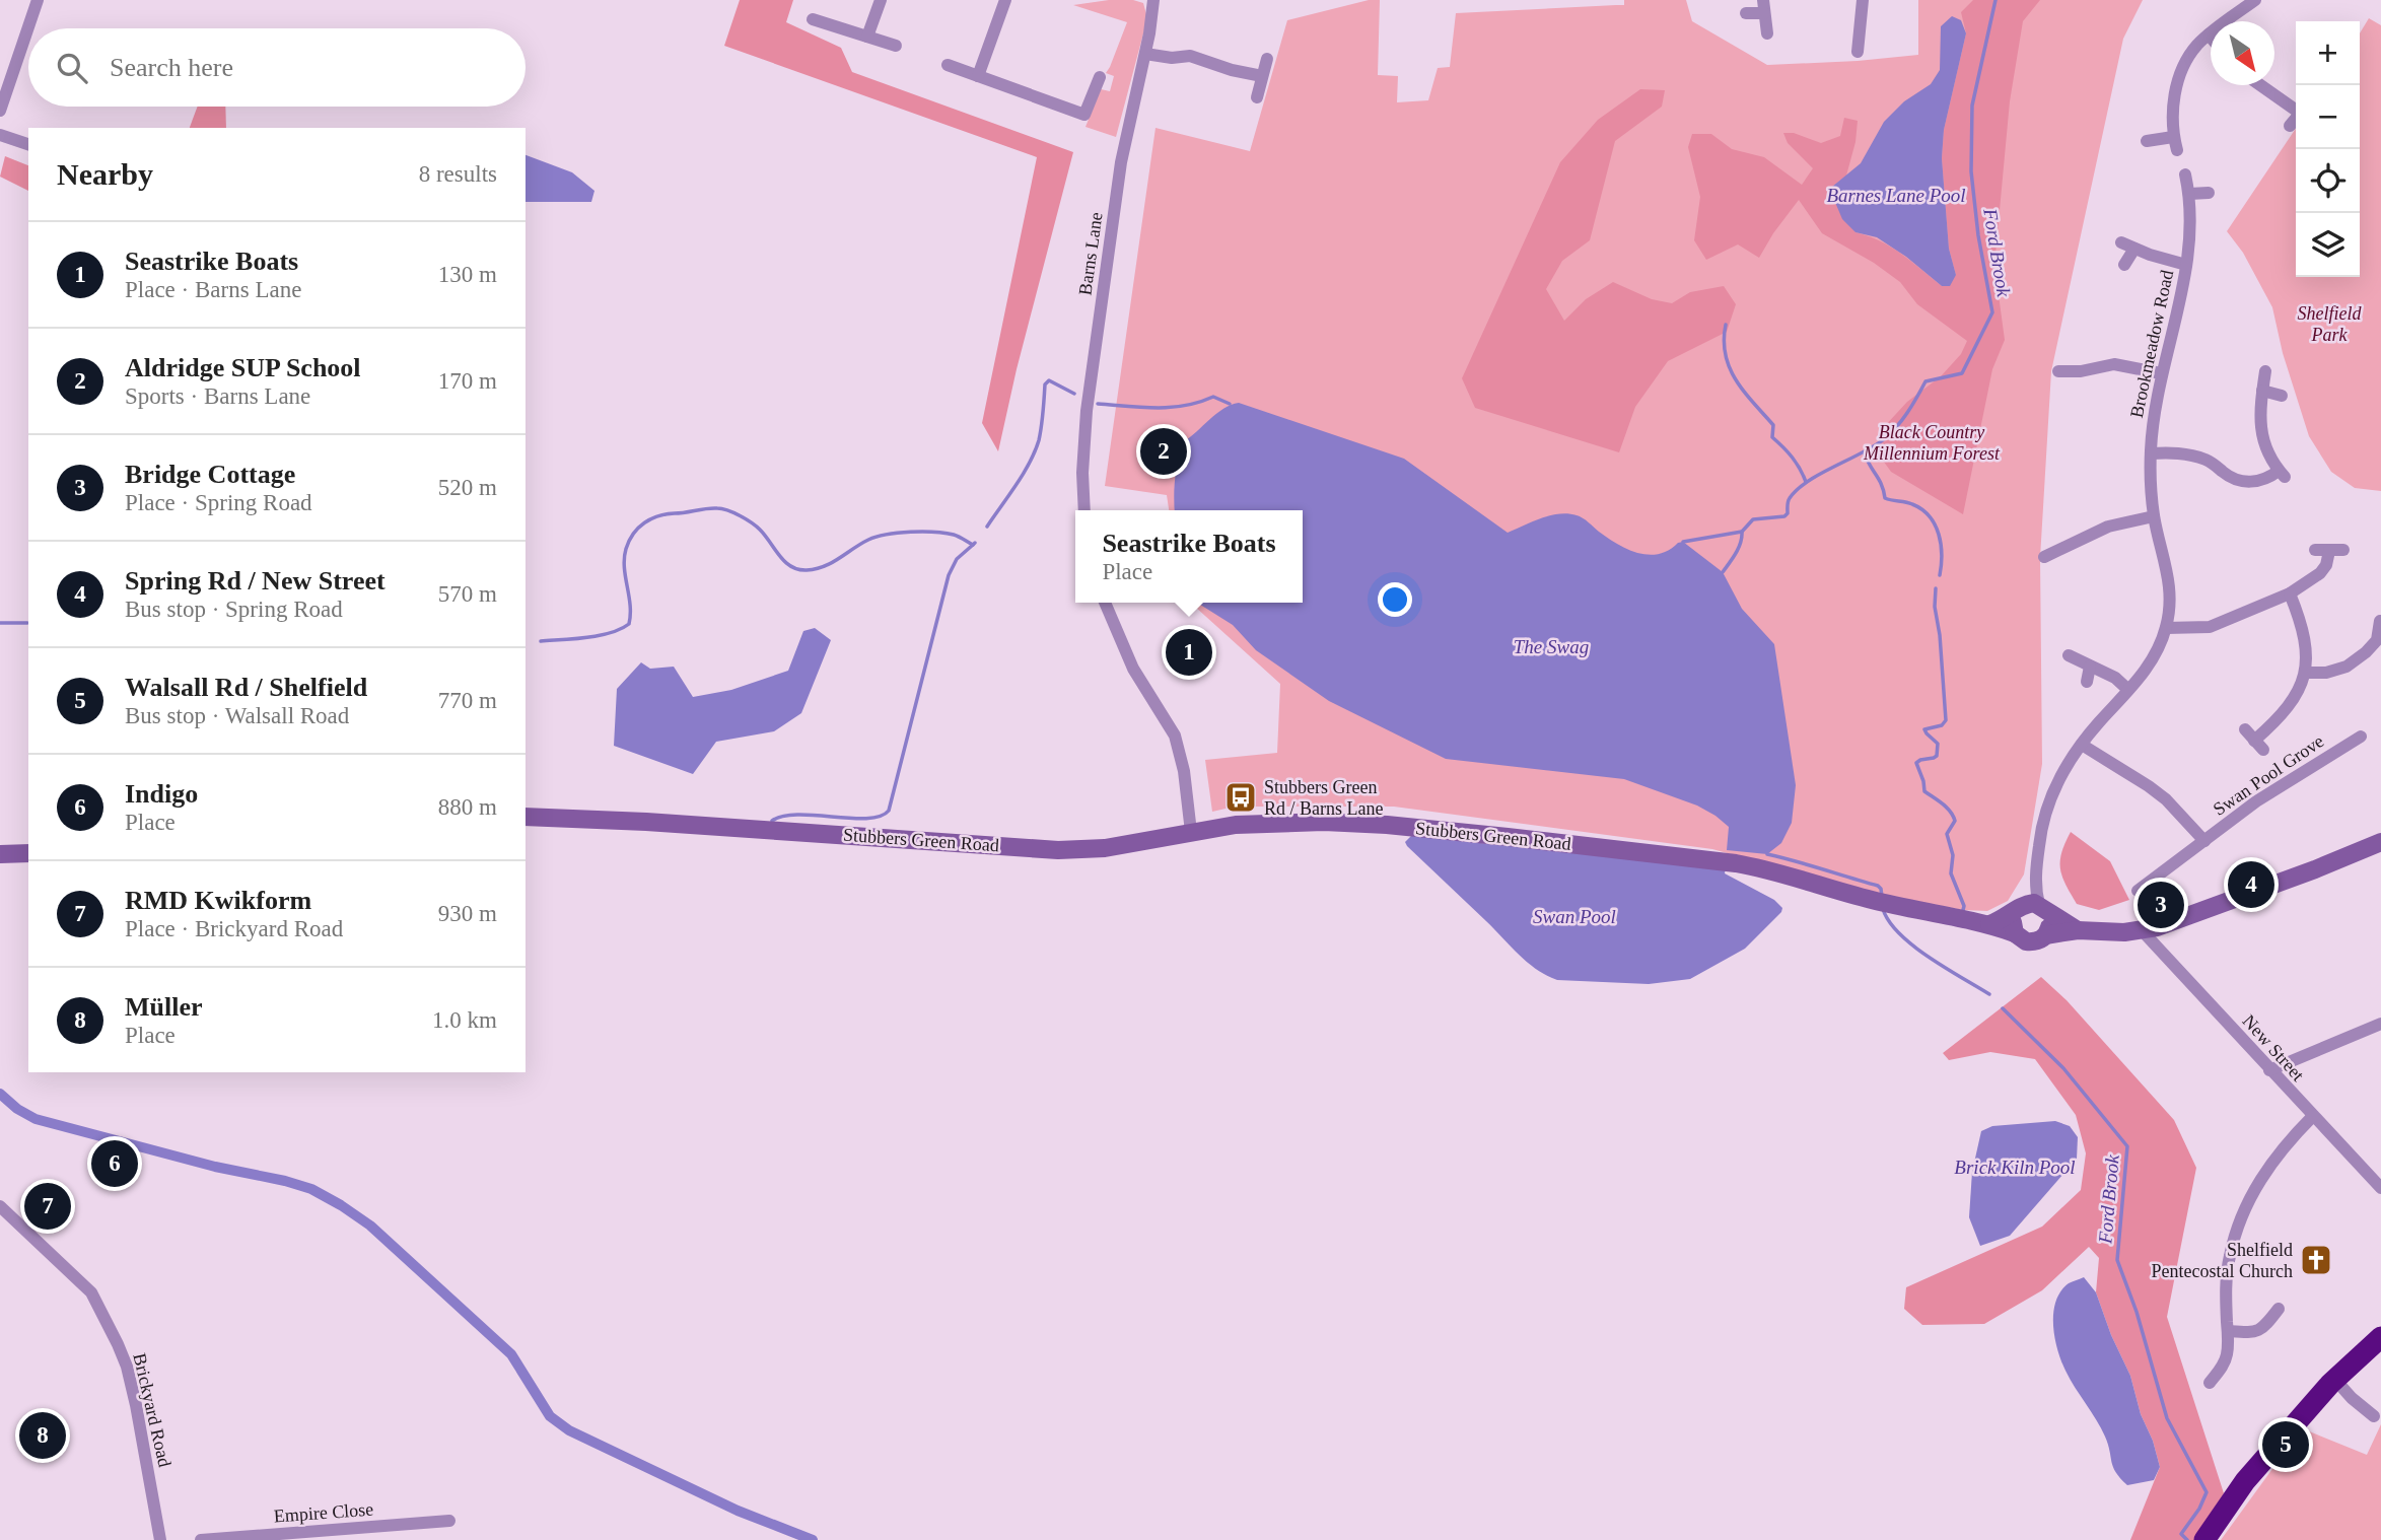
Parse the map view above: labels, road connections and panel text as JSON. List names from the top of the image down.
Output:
{
  "streets": {
    "street": [
      "Barns Lane",
      "Brookmeadow Road",
      "Swan Pool Grove",
      "Stubbers Green Road",
      "New Street",
      "Brickyard Road",
      "Empire Close"
    ]
  },
  "crossings": [
    ["Brookmeadow Road", "Swan Pool Grove"],
    ["Brookmeadow Road", "Stubbers Green Road"]
  ],
  "water": [
    "Barnes Lane Pool",
    "Ford Brook",
    "The Swag",
    "Swan Pool",
    "Brick Kiln Pool"
  ],
  "parks": ["Shelfield Park", "Black Country Millennium Forest"],
  "places": {
    "bus stop": ["Stubbers Green Rd / Barns Lane"],
    "church": ["Shelfield Pentecostal Church"]
  },
  "north": "bottom right",
  "page": {
    "map_buttons": ["+", "−"],
    "search": "Search here",
    "heading": ["Nearby", "8 results"],
    "list": [
      {
        "mark": "1",
        "name": "Seastrike Boats",
        "note": "Place · Barns Lane",
        "value": "130 m"
      },
      {
        "mark": "2",
        "name": "Aldridge SUP School",
        "note": "Sports · Barns Lane",
        "value": "170 m"
      },
      {
        "mark": "3",
        "name": "Bridge Cottage",
        "note": "Place · Spring Road",
        "value": "520 m"
      },
      {
        "mark": "4",
        "name": "Spring Rd / New Street",
        "note": "Bus stop · Spring Road",
        "value": "570 m"
      },
      {
        "mark": "5",
        "name": "Walsall Rd / Shelfield",
        "note": "Bus stop · Walsall Road",
        "value": "770 m"
      },
      {
        "mark": "6",
        "name": "Indigo",
        "note": "Place",
        "value": "880 m"
      },
      {
        "mark": "7",
        "name": "RMD Kwikform",
        "note": "Place · Brickyard Road",
        "value": "930 m"
      },
      {
        "mark": "8",
        "name": "Müller",
        "note": "Place",
        "value": "1.0 km"
      }
    ],
    "pins": [
      "2",
      "1",
      "4",
      "3",
      "6",
      "7",
      "8",
      "5"
    ],
    "popup": ["Seastrike Boats", "Place"]
  }
}
